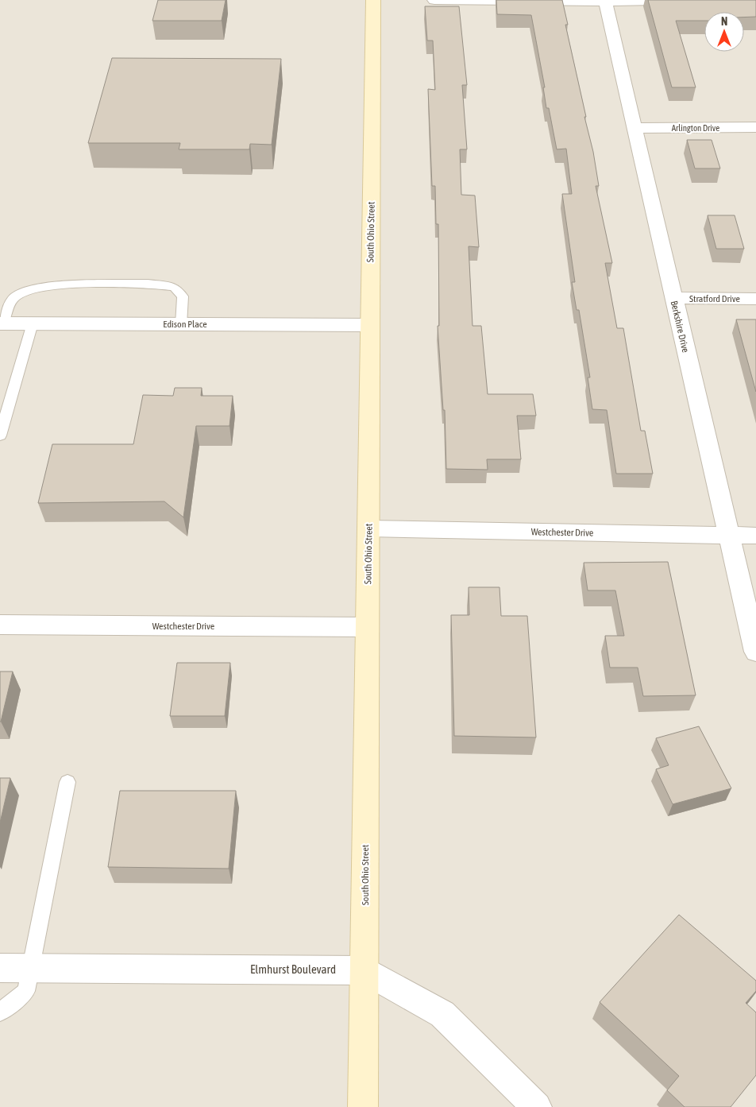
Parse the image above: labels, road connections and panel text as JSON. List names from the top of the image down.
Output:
{
  "streets": {
    "main road": ["South Ohio Street"],
    "street": [
      "Arlington Drive",
      "Stratford Drive",
      "Edison Place",
      "Berkshire Drive",
      "Westchester Drive",
      "Elmhurst Boulevard"
    ]
  },
  "crossings": [
    ["Arlington Drive", "Berkshire Drive"],
    ["South Ohio Street", "Edison Place"],
    ["South Ohio Street", "Westchester Drive"],
    ["South Ohio Street", "Elmhurst Boulevard"],
    ["Stratford Drive", "Berkshire Drive"],
    ["Berkshire Drive", "Westchester Drive"]
  ],
  "north": "top"
}
